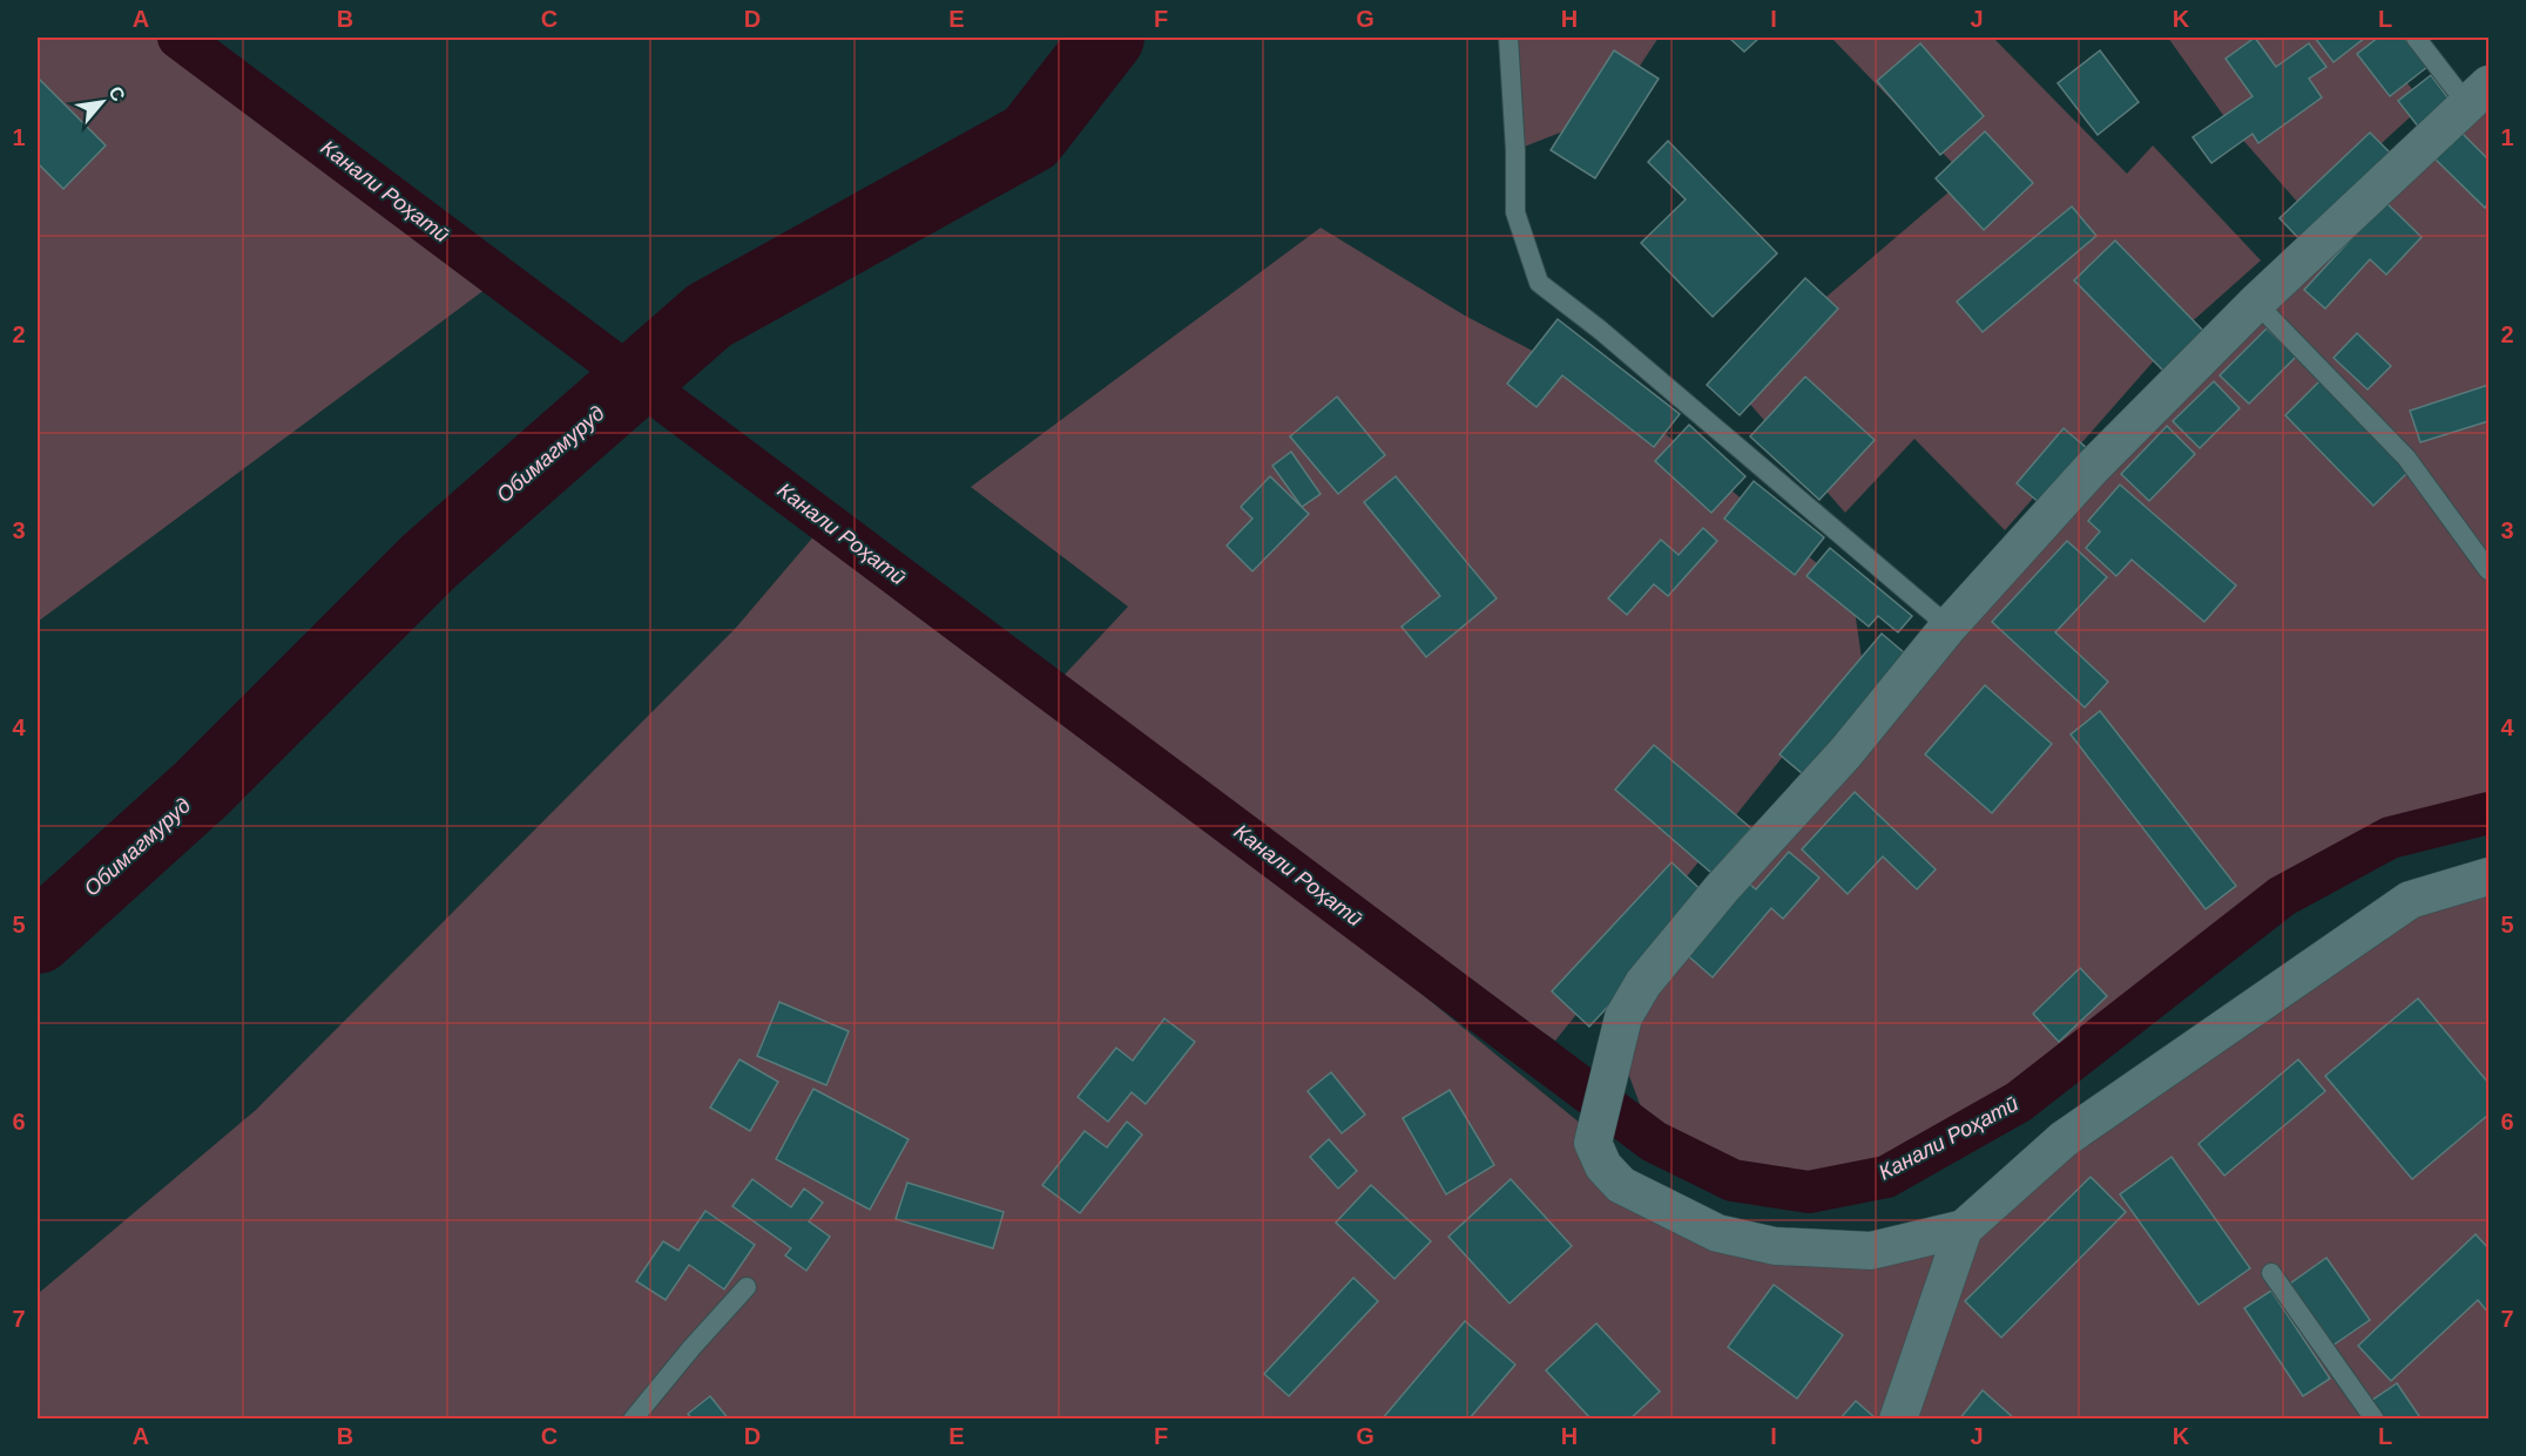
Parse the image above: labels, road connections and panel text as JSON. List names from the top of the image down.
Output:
{
  "water": ["Канали Роҳатӣ", "Обимагмуруд"],
  "north": "top right",
  "grid": {
    "columns": [
      "A",
      "B",
      "C",
      "D",
      "E",
      "F",
      "G",
      "H",
      "I",
      "J",
      "K",
      "L"
    ],
    "rows": [
      "1",
      "2",
      "3",
      "4",
      "5",
      "6",
      "7"
    ]
  }
}
